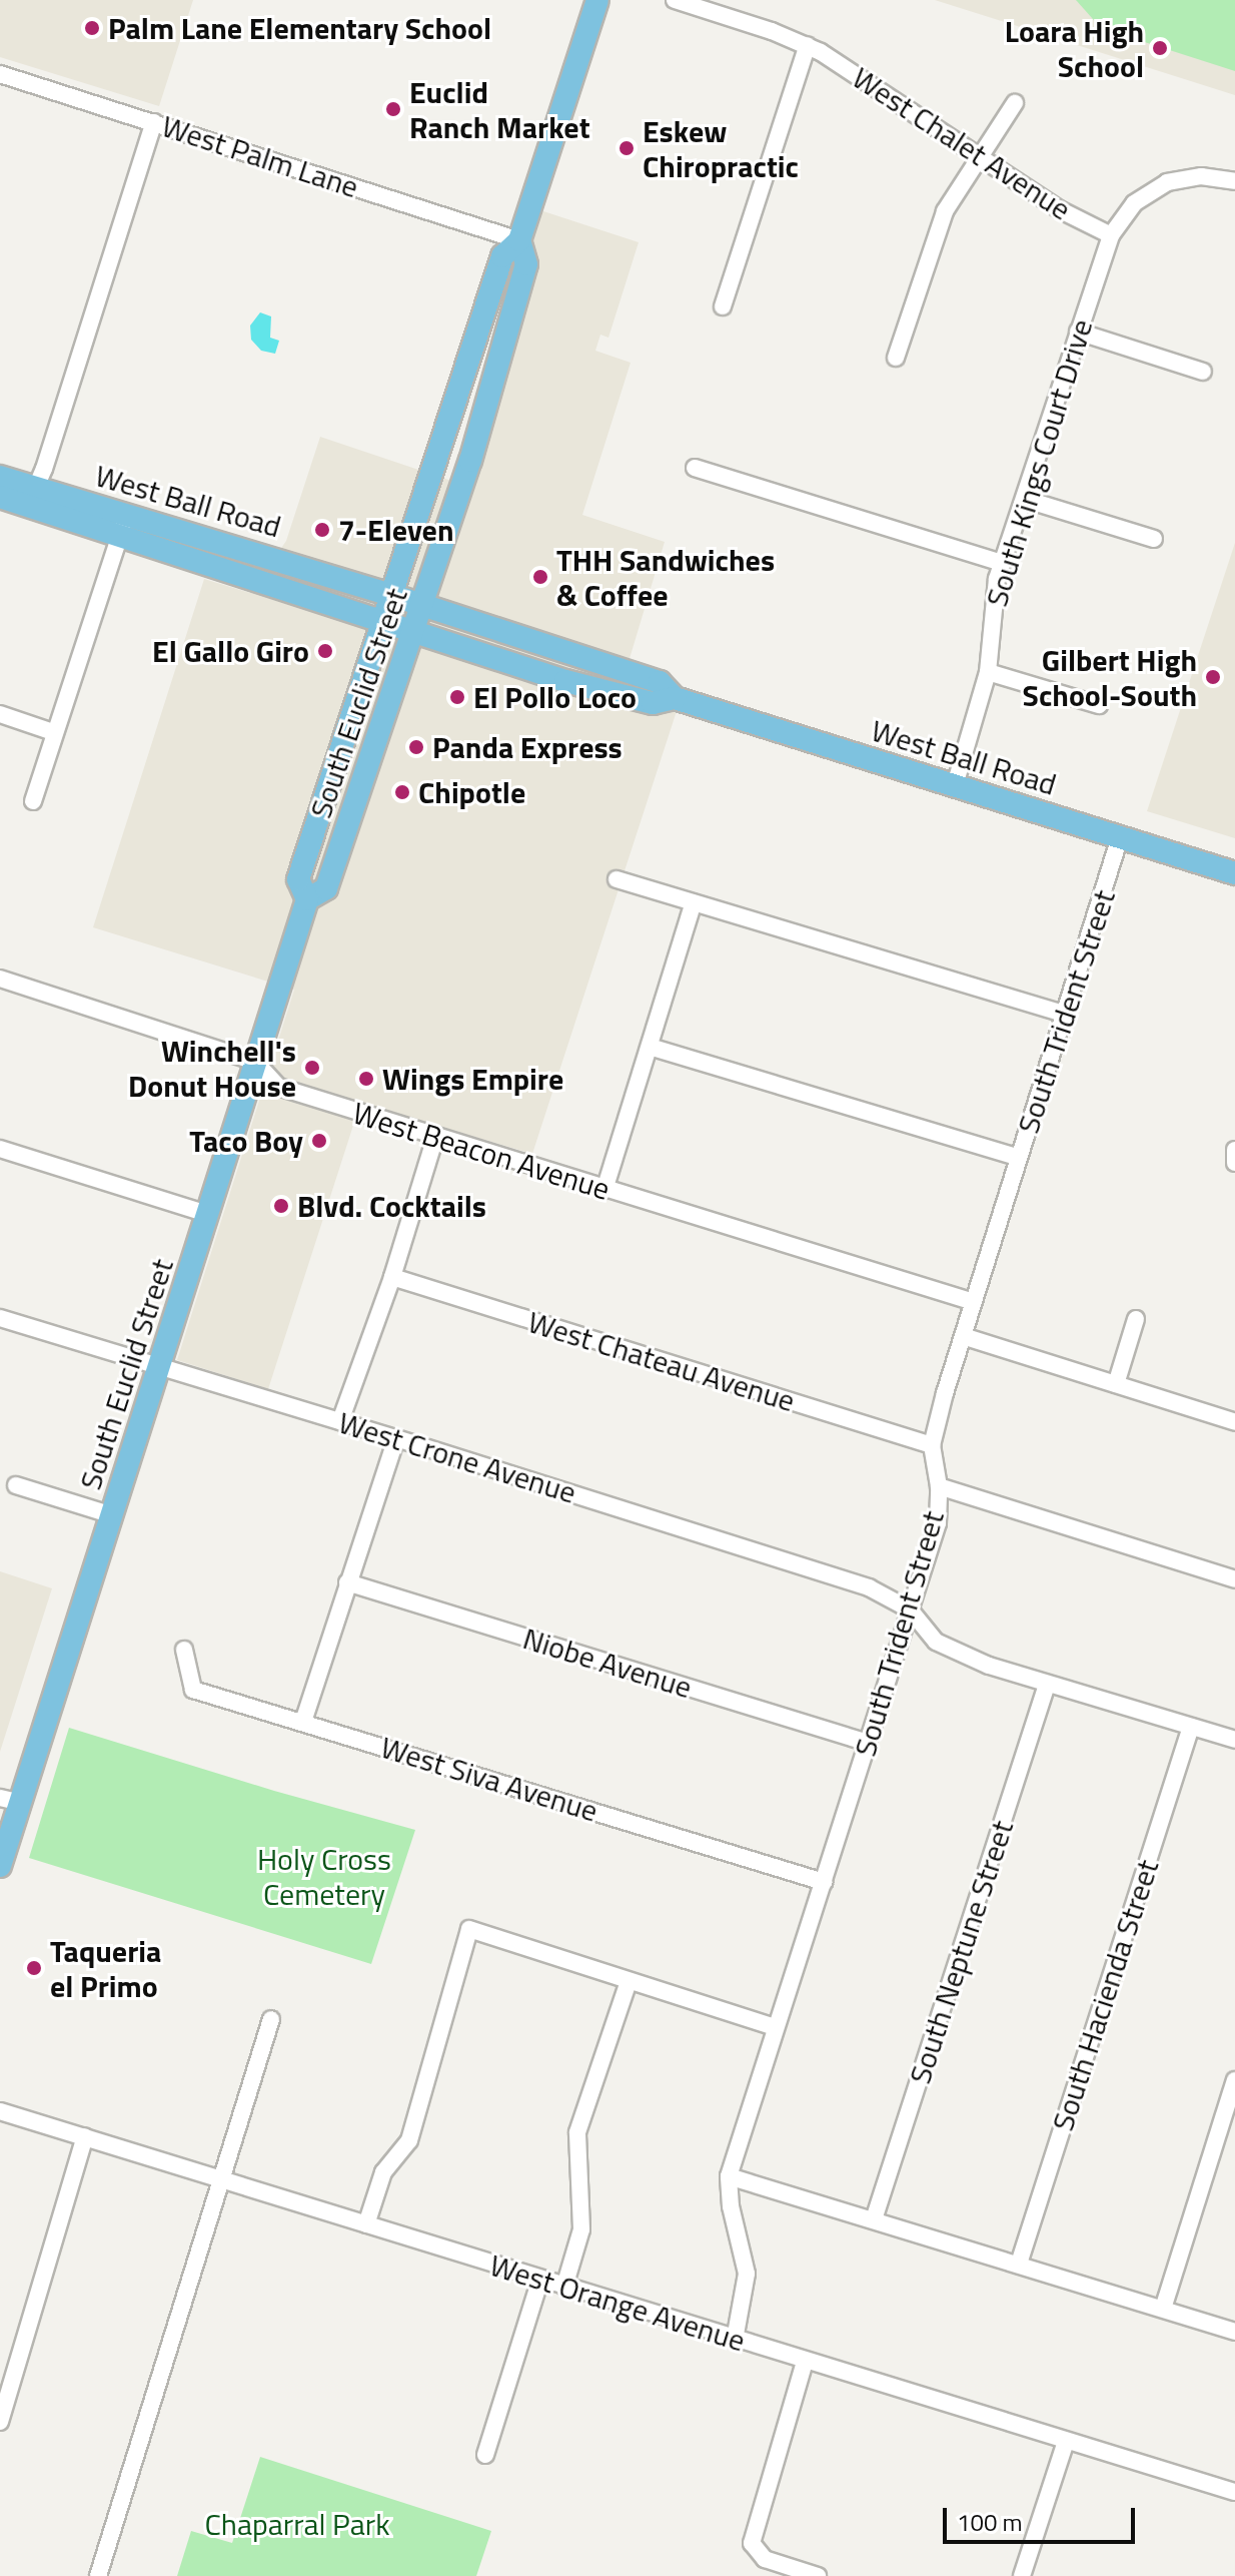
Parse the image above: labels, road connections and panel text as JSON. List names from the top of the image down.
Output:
{
  "streets": {
    "main road": ["West Ball Road", "South Euclid Street"],
    "street": [
      "West Chalet Avenue",
      "West Palm Lane",
      "South Kings Court Drive",
      "South Trident Street",
      "West Beacon Avenue",
      "West Chateau Avenue",
      "West Crone Avenue",
      "Niobe Avenue",
      "West Siva Avenue",
      "South Neptune Street",
      "South Hacienda Street",
      "West Orange Avenue"
    ]
  },
  "crossings": [
    ["West Chalet Avenue", "South Kings Court Drive"],
    ["West Palm Lane", "South Euclid Street"],
    ["South Kings Court Drive", "West Ball Road"],
    ["West Ball Road", "South Euclid Street"],
    ["West Ball Road", "South Trident Street"],
    ["South Euclid Street", "West Beacon Avenue"],
    ["South Euclid Street", "West Crone Avenue"],
    ["South Trident Street", "West Beacon Avenue"],
    ["South Trident Street", "West Chateau Avenue"],
    ["South Trident Street", "West Crone Avenue"],
    ["South Trident Street", "Niobe Avenue"],
    ["South Trident Street", "West Siva Avenue"],
    ["South Trident Street", "West Orange Avenue"]
  ],
  "parks": ["Holy Cross Cemetery", "Chaparral Park"],
  "places": [
    "Palm Lane Elementary School",
    "Loara High School",
    "Euclid Ranch Market",
    "Eskew Chiropractic",
    "7-Eleven",
    "THH Sandwiches & Coffee",
    "El Gallo Giro",
    "Gilbert High School-South",
    "El Pollo Loco",
    "Panda Express",
    "Chipotle",
    "Winchell's Donut House",
    "Wings Empire",
    "Taco Boy",
    "Blvd. Cocktails",
    "Taqueria el Primo"
  ],
  "scale_bar": "100 m"
}
